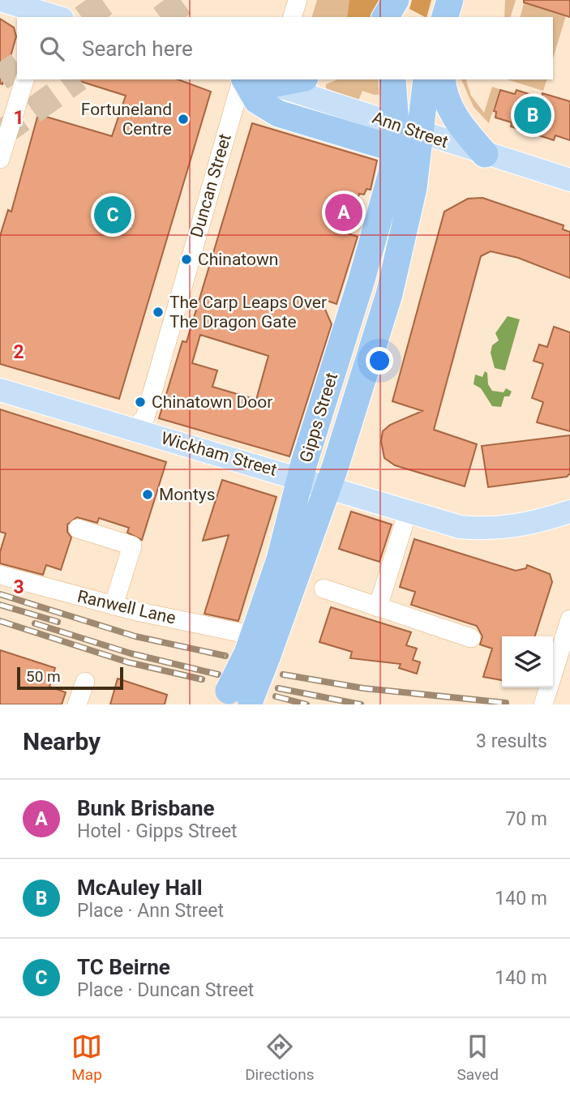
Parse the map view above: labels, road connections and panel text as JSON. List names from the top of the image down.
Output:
{
  "streets": {
    "highway": ["Gipps Street"],
    "main road": ["Ann Street", "Wickham Street"],
    "street": ["Duncan Street", "Ranwell Lane"]
  },
  "crossings": [
    ["Ann Street", "Gipps Street"],
    ["Duncan Street", "Wickham Street"],
    ["Gipps Street", "Wickham Street"],
    ["Gipps Street", "Ranwell Lane"]
  ],
  "places": [
    "Fortuneland Centre",
    "Chinatown",
    "The Carp Leaps Over The Dragon Gate",
    "Chinatown Door",
    "Montys"
  ],
  "scale_bar": "50 m",
  "page": {
    "search": "Search here",
    "pins": ["B", "A", "C"],
    "scale": "50 m",
    "heading": ["Nearby", "3 results"],
    "list": [
      {
        "mark": "A",
        "name": "Bunk Brisbane",
        "note": "Hotel · Gipps Street",
        "value": "70 m"
      },
      {
        "mark": "B",
        "name": "McAuley Hall",
        "note": "Place · Ann Street",
        "value": "140 m"
      },
      {
        "mark": "C",
        "name": "TC Beirne",
        "note": "Place · Duncan Street",
        "value": "140 m"
      }
    ],
    "nav": ["Map", "Directions", "Saved"]
  },
  "grid": {
    "rows": ["1", "2", "3"]
  }
}
